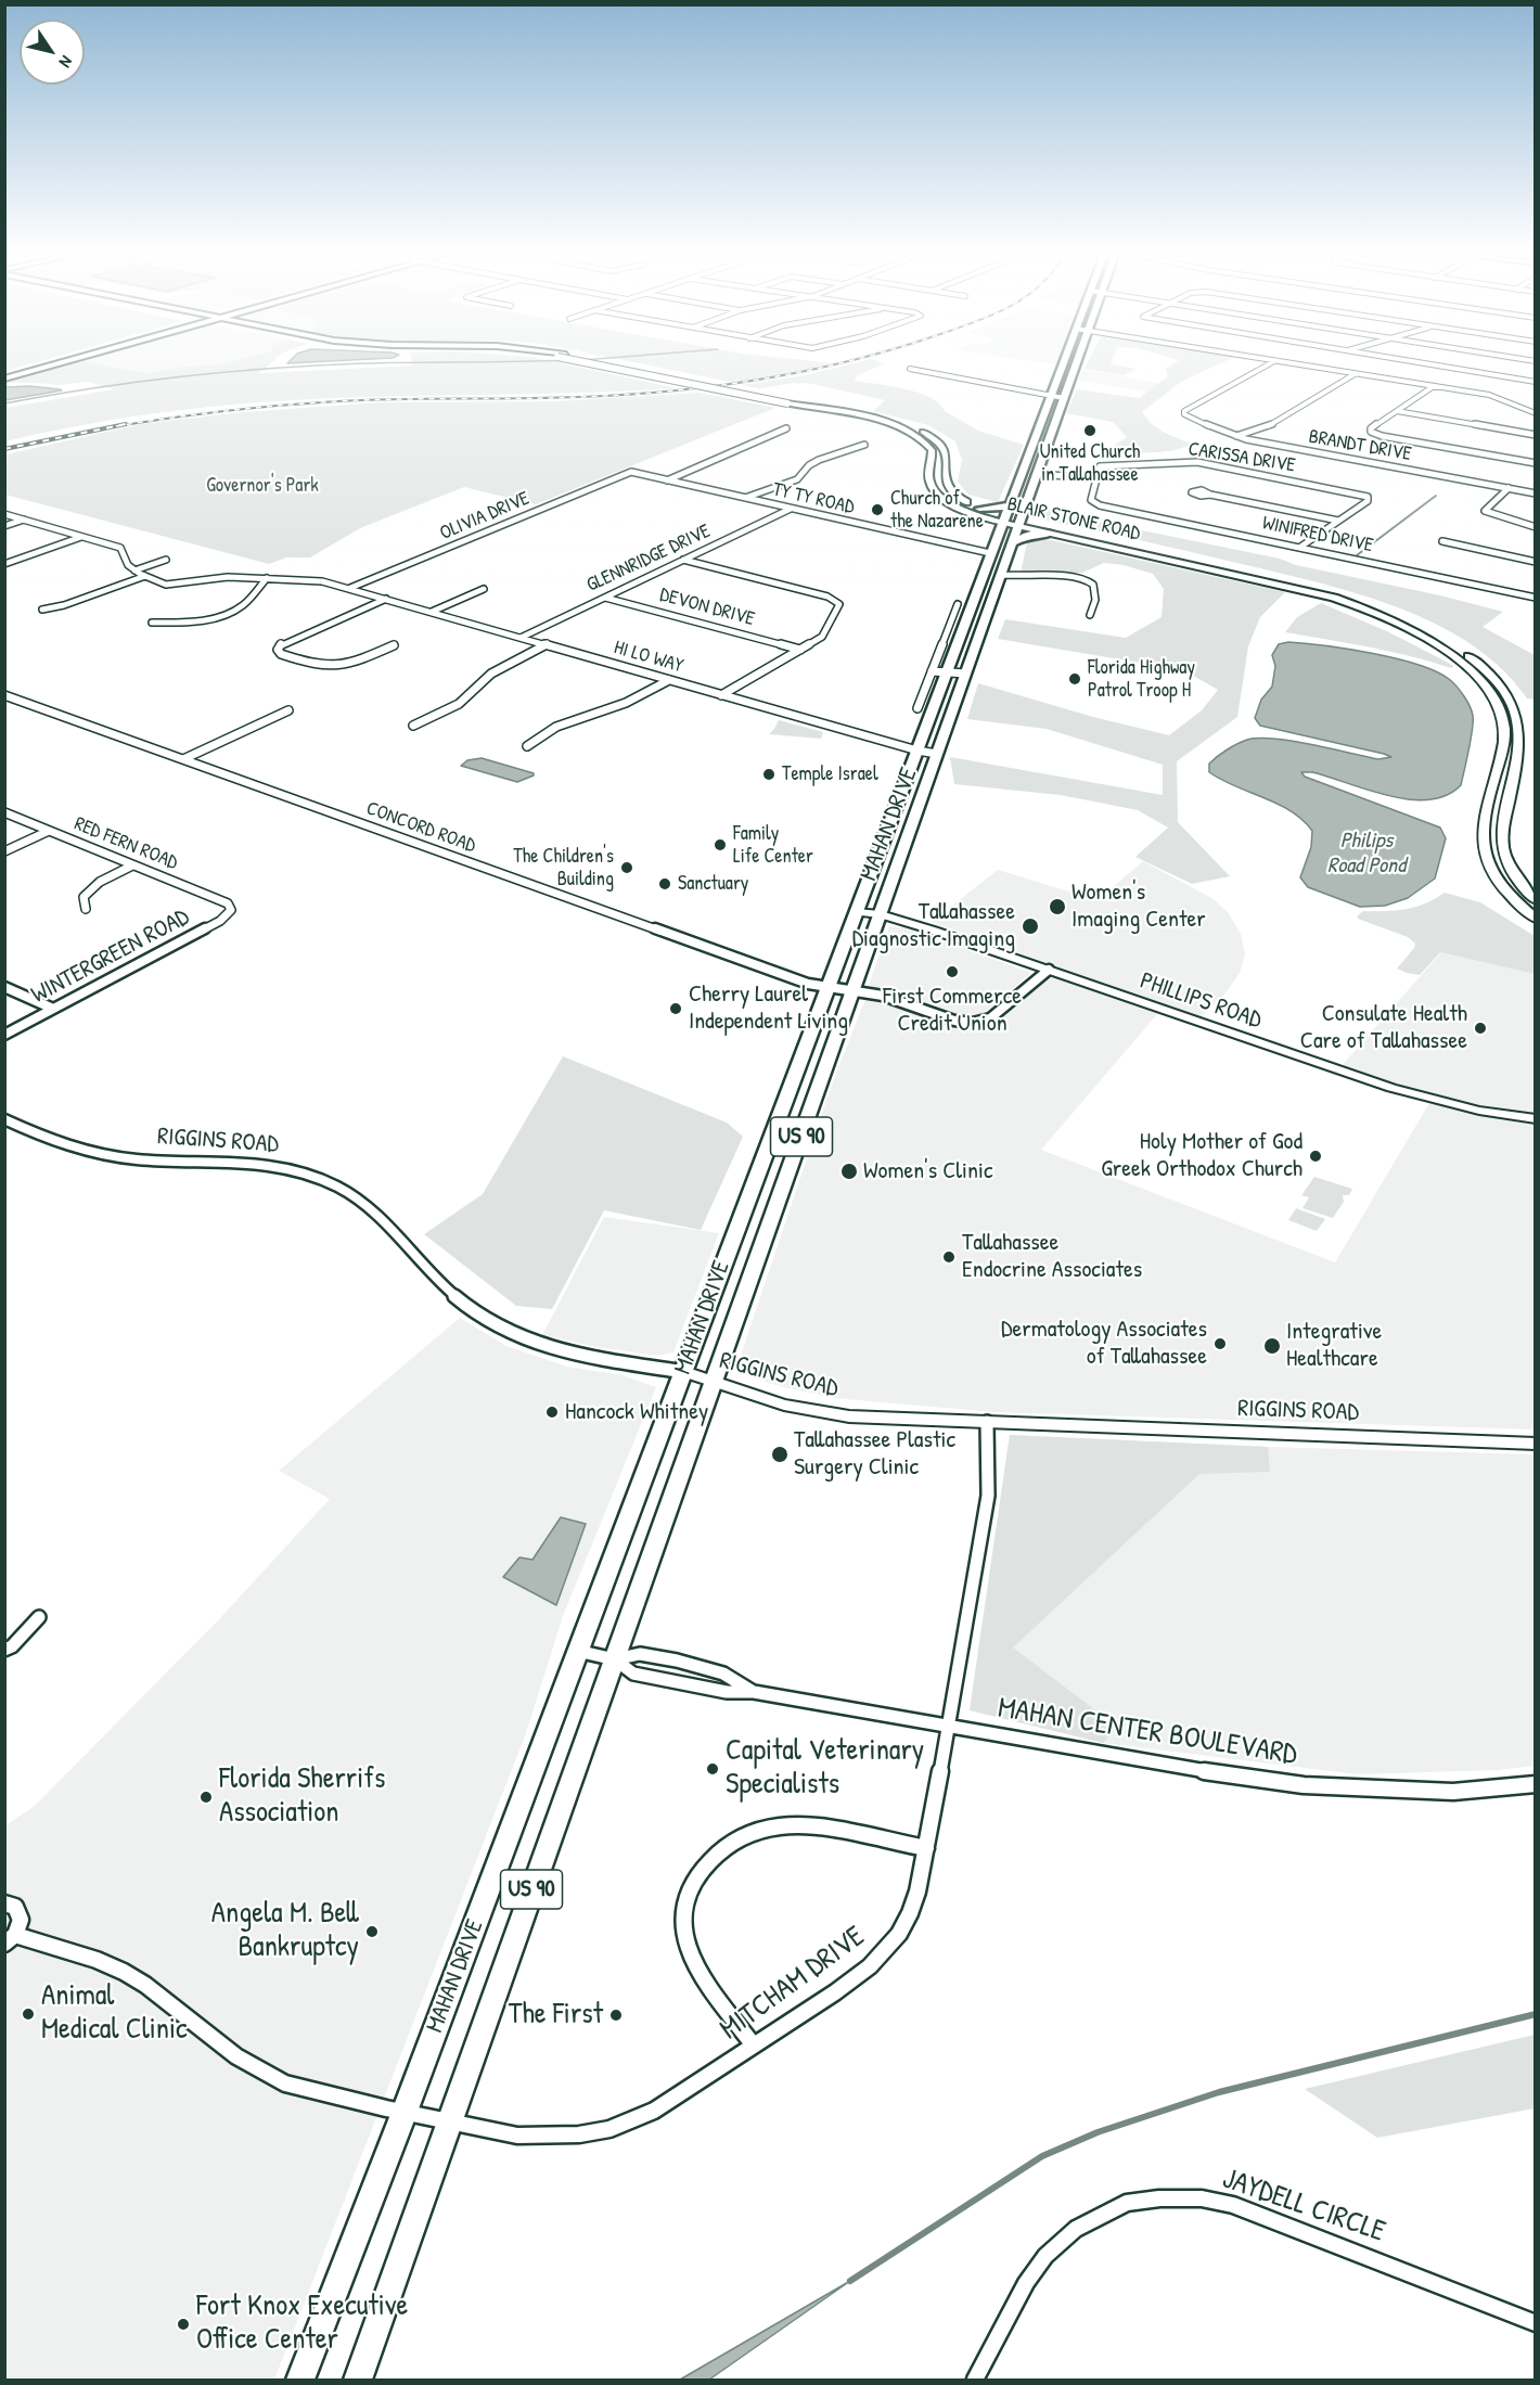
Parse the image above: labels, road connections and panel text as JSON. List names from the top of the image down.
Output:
{
  "streets": {
    "main road": ["BLAIR STONE ROAD", "MAHAN DRIVE", "US 90"],
    "street": [
      "BRANDT DRIVE",
      "CARISSA DRIVE",
      "TY TY ROAD",
      "OLIVIA DRIVE",
      "WINIFRED DRIVE",
      "GLENNRIDGE DRIVE",
      "DEVON DRIVE",
      "HI LO WAY",
      "CONCORD ROAD",
      "RED FERN ROAD",
      "WINTERGREEN ROAD",
      "PHILLIPS ROAD",
      "RIGGINS ROAD",
      "MAHAN CENTER BOULEVARD",
      "MITCHAM DRIVE",
      "JAYDELL CIRCLE"
    ]
  },
  "crossings": [
    ["CARISSA DRIVE", "WINIFRED DRIVE"],
    ["TY TY ROAD", "OLIVIA DRIVE"],
    ["TY TY ROAD", "GLENNRIDGE DRIVE"],
    ["TY TY ROAD", "MAHAN DRIVE"],
    ["OLIVIA DRIVE", "HI LO WAY"],
    ["BLAIR STONE ROAD", "MAHAN DRIVE"],
    ["GLENNRIDGE DRIVE", "DEVON DRIVE"],
    ["GLENNRIDGE DRIVE", "HI LO WAY"],
    ["HI LO WAY", "MAHAN DRIVE"],
    ["MAHAN DRIVE", "CONCORD ROAD"],
    ["MAHAN DRIVE", "PHILLIPS ROAD"],
    ["MAHAN DRIVE", "RIGGINS ROAD"],
    ["MAHAN DRIVE", "MAHAN CENTER BOULEVARD"],
    ["MAHAN DRIVE", "MITCHAM DRIVE"],
    ["CONCORD ROAD", "PHILLIPS ROAD"],
    ["RED FERN ROAD", "WINTERGREEN ROAD"],
    ["RIGGINS ROAD", "MITCHAM DRIVE"],
    ["MAHAN CENTER BOULEVARD", "MITCHAM DRIVE"]
  ],
  "water": ["Philips Road Pond"],
  "parks": ["Governor's Park"],
  "places": [
    "United Church in Tallahassee",
    "Church of the Nazarene",
    "Florida Highway Patrol Troop H",
    "Temple Israel",
    "Family Life Center",
    "The Children's Building",
    "Sanctuary",
    "Women's Imaging Center",
    "Tallahassee Diagnostic Imaging",
    "First Commerce Credit Union",
    "Cherry Laurel Independent Living",
    "Consulate Health Care of Tallahassee",
    "Holy Mother of God Greek Orthodox Church",
    "Women's Clinic",
    "Tallahassee Endocrine Associates",
    "Dermatology Associates of Tallahassee",
    "Integrative Healthcare",
    "Hancock Whitney",
    "Tallahassee Plastic Surgery Clinic",
    "Capital Veterinary Specialists",
    "Florida Sherrifs Association",
    "Angela M. Bell Bankruptcy",
    "Animal Medical Clinic",
    "The First",
    "Fort Knox Executive Office Center"
  ],
  "north": "bottom right"
}
